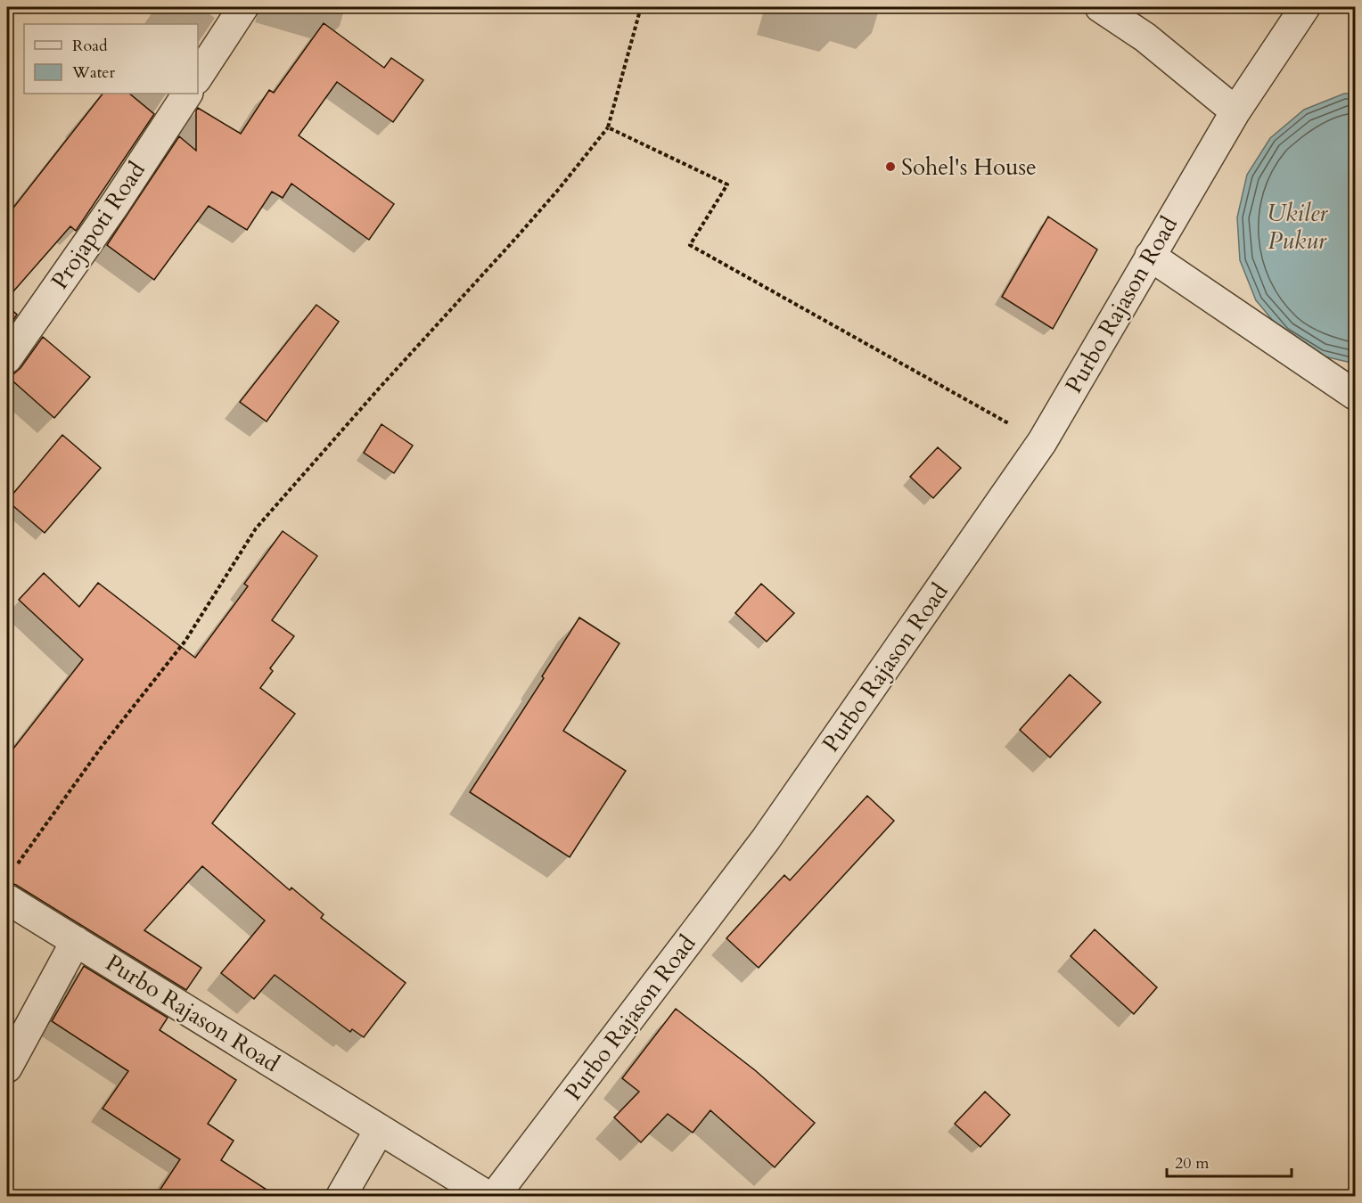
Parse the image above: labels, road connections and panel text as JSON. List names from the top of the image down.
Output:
{
  "streets": {
    "street": ["Projapoti Road", "Purbo Rajason Road"]
  },
  "water": ["Ukiler Pukur"],
  "places": ["Sohel's House"],
  "legend": ["Road", "Water"],
  "scale_bar": "20 m"
}
